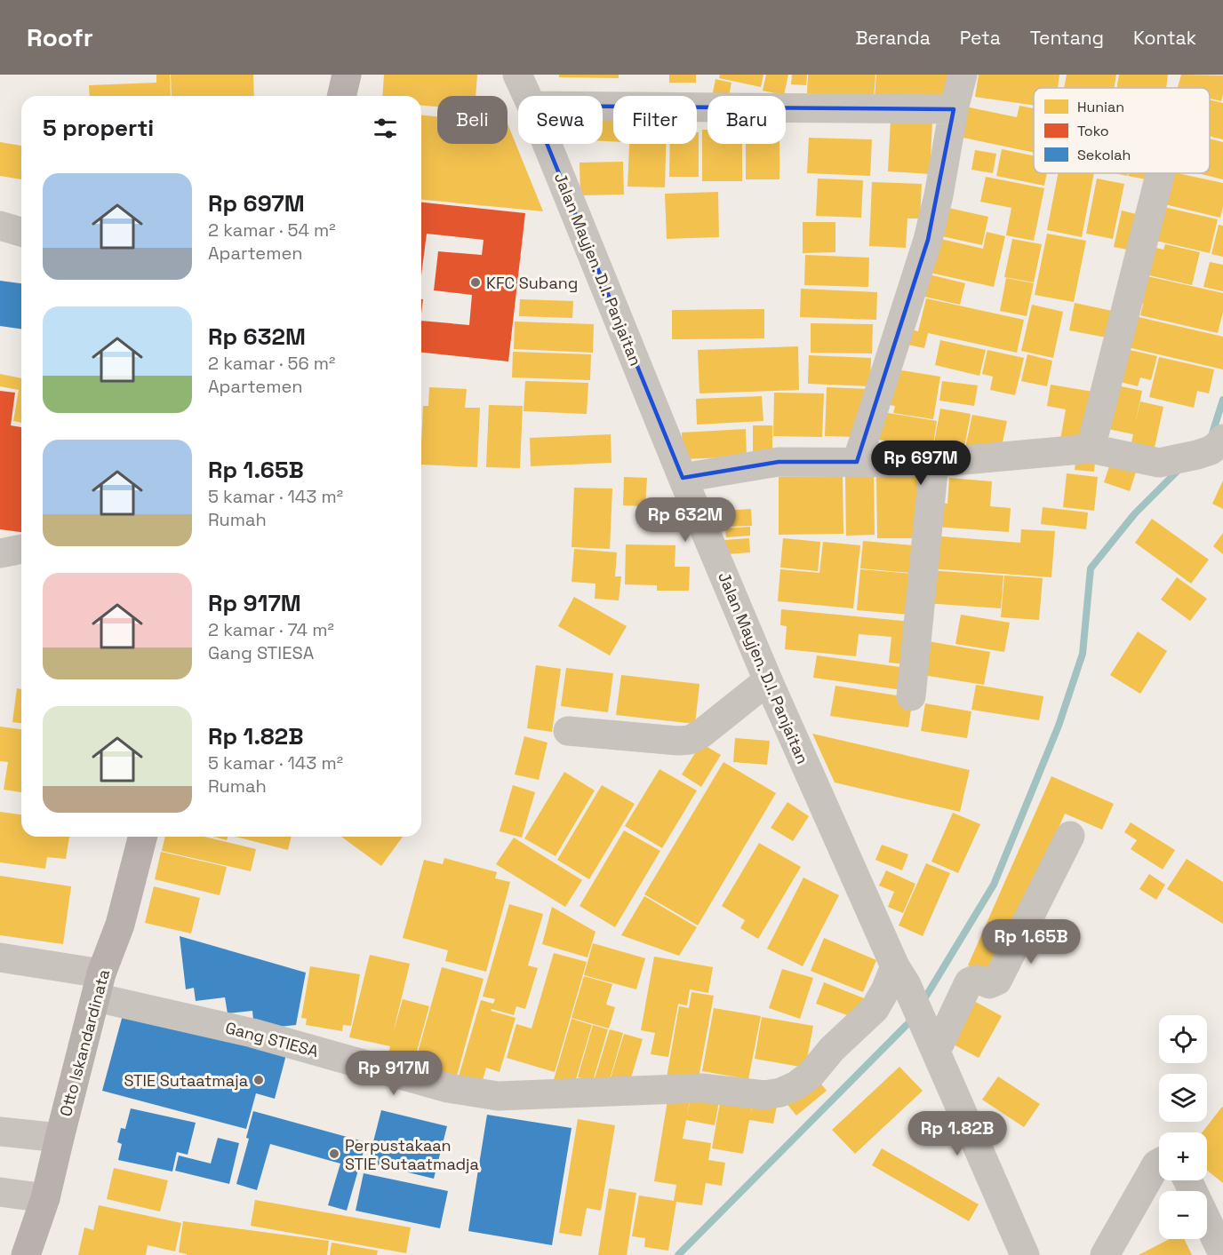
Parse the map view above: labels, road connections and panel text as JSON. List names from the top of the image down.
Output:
{
  "streets": {
    "main road": ["Otto Iskandardinata"],
    "street": ["Jalan Mayjen. D.I. Panjaitan", "Gang STIESA"]
  },
  "crossings": [
    ["Jalan Mayjen. D.I. Panjaitan", "Gang STIESA"],
    ["Gang STIESA", "Otto Iskandardinata"]
  ],
  "places": ["KFC Subang", "STIE Sutaatmaja", "Perpustakaan STIE Sutaatmadja"],
  "legend": ["Hunian", "Toko", "Sekolah"],
  "page": {
    "header": "Roofr",
    "nav": [
      "Beranda",
      "Peta",
      "Tentang",
      "Kontak"
    ],
    "chip": [
      "Beli",
      "Sewa",
      "Filter",
      "Baru"
    ],
    "heading": "5 properti",
    "list": [
      {
        "name": "Rp 697M",
        "note": "2 kamar · 54 m² · Apartemen"
      },
      {
        "name": "Rp 632M",
        "note": "2 kamar · 56 m² · Apartemen"
      },
      {
        "name": "Rp 1.65B",
        "note": "5 kamar · 143 m² · Rumah"
      },
      {
        "name": "Rp 917M",
        "note": "2 kamar · 74 m² · Gang STIESA"
      },
      {
        "name": "Rp 1.82B",
        "note": "5 kamar · 143 m² · Rumah"
      }
    ],
    "price": [
      "Rp 697M",
      "Rp 632M",
      "Rp 1.65B",
      "Rp 917M",
      "Rp 1.82B"
    ],
    "map_buttons": ["+", "−"]
  }
}
